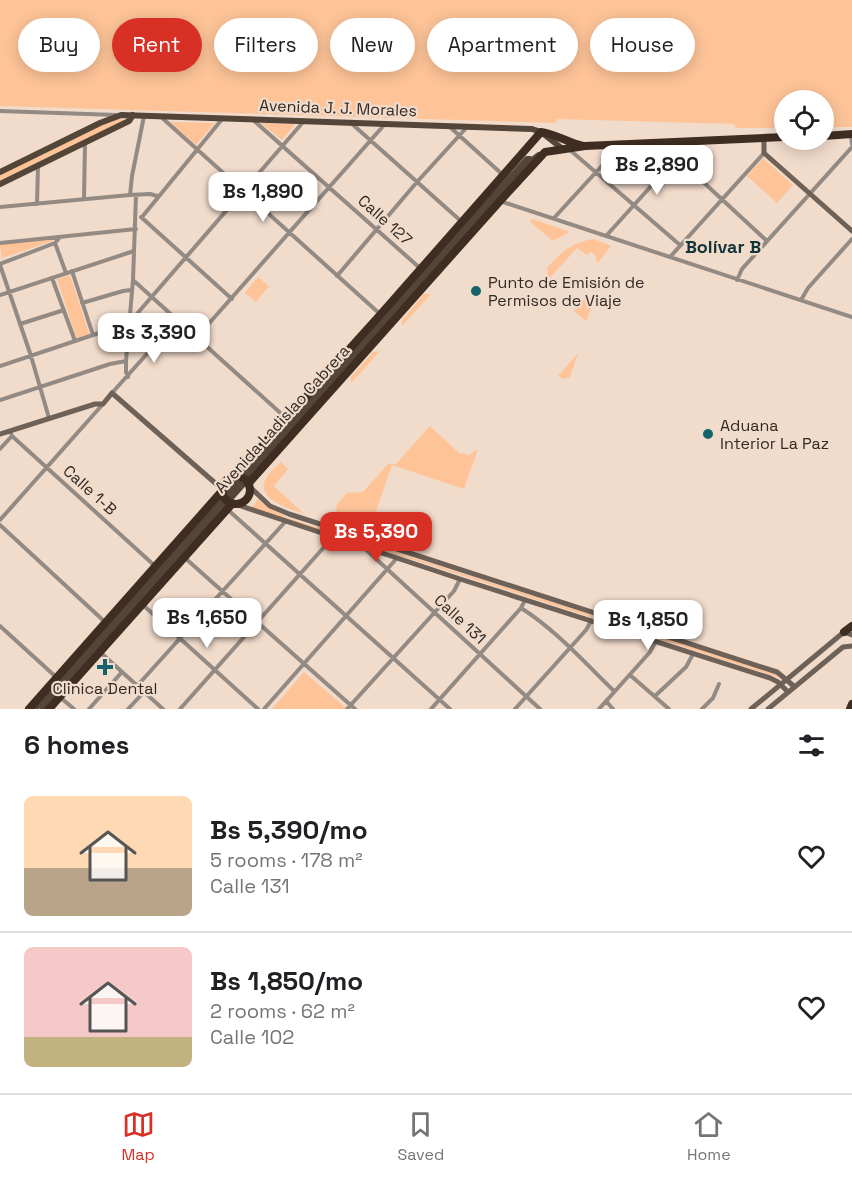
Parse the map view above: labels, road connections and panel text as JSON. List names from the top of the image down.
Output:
{
  "streets": {
    "highway": ["Avenida Ladislao Cabrera"],
    "main road": ["Avenida J. J. Morales"],
    "street": ["Calle 127", "Calle 1-B", "Calle 131"]
  },
  "crossings": [
    ["Avenida J. J. Morales", "Calle 127"],
    ["Avenida J. J. Morales", "Avenida Ladislao Cabrera"],
    ["Calle 127", "Avenida Ladislao Cabrera"],
    ["Avenida Ladislao Cabrera", "Calle 1-B"]
  ],
  "districts": ["Bolívar B"],
  "places": {
    "other": ["Punto de Emisión de Permisos de Viaje", "Aduana Interior La Paz"],
    "health": ["Clinica Dental"]
  },
  "page": {
    "chip": [
      "Buy",
      "Rent",
      "Filters",
      "New",
      "Apartment",
      "House"
    ],
    "price": [
      "Bs 2,890",
      "Bs 1,890",
      "Bs 3,390",
      "Bs 5,390",
      "Bs 1,650",
      "Bs 1,850"
    ],
    "heading": "6 homes",
    "list": [
      {
        "name": "Bs 5,390/mo",
        "note": "5 rooms · 178 m² · Calle 131"
      },
      {
        "name": "Bs 1,850/mo",
        "note": "2 rooms · 62 m² · Calle 102"
      }
    ],
    "tabs": ["Map", "Saved", "Home"]
  }
}
